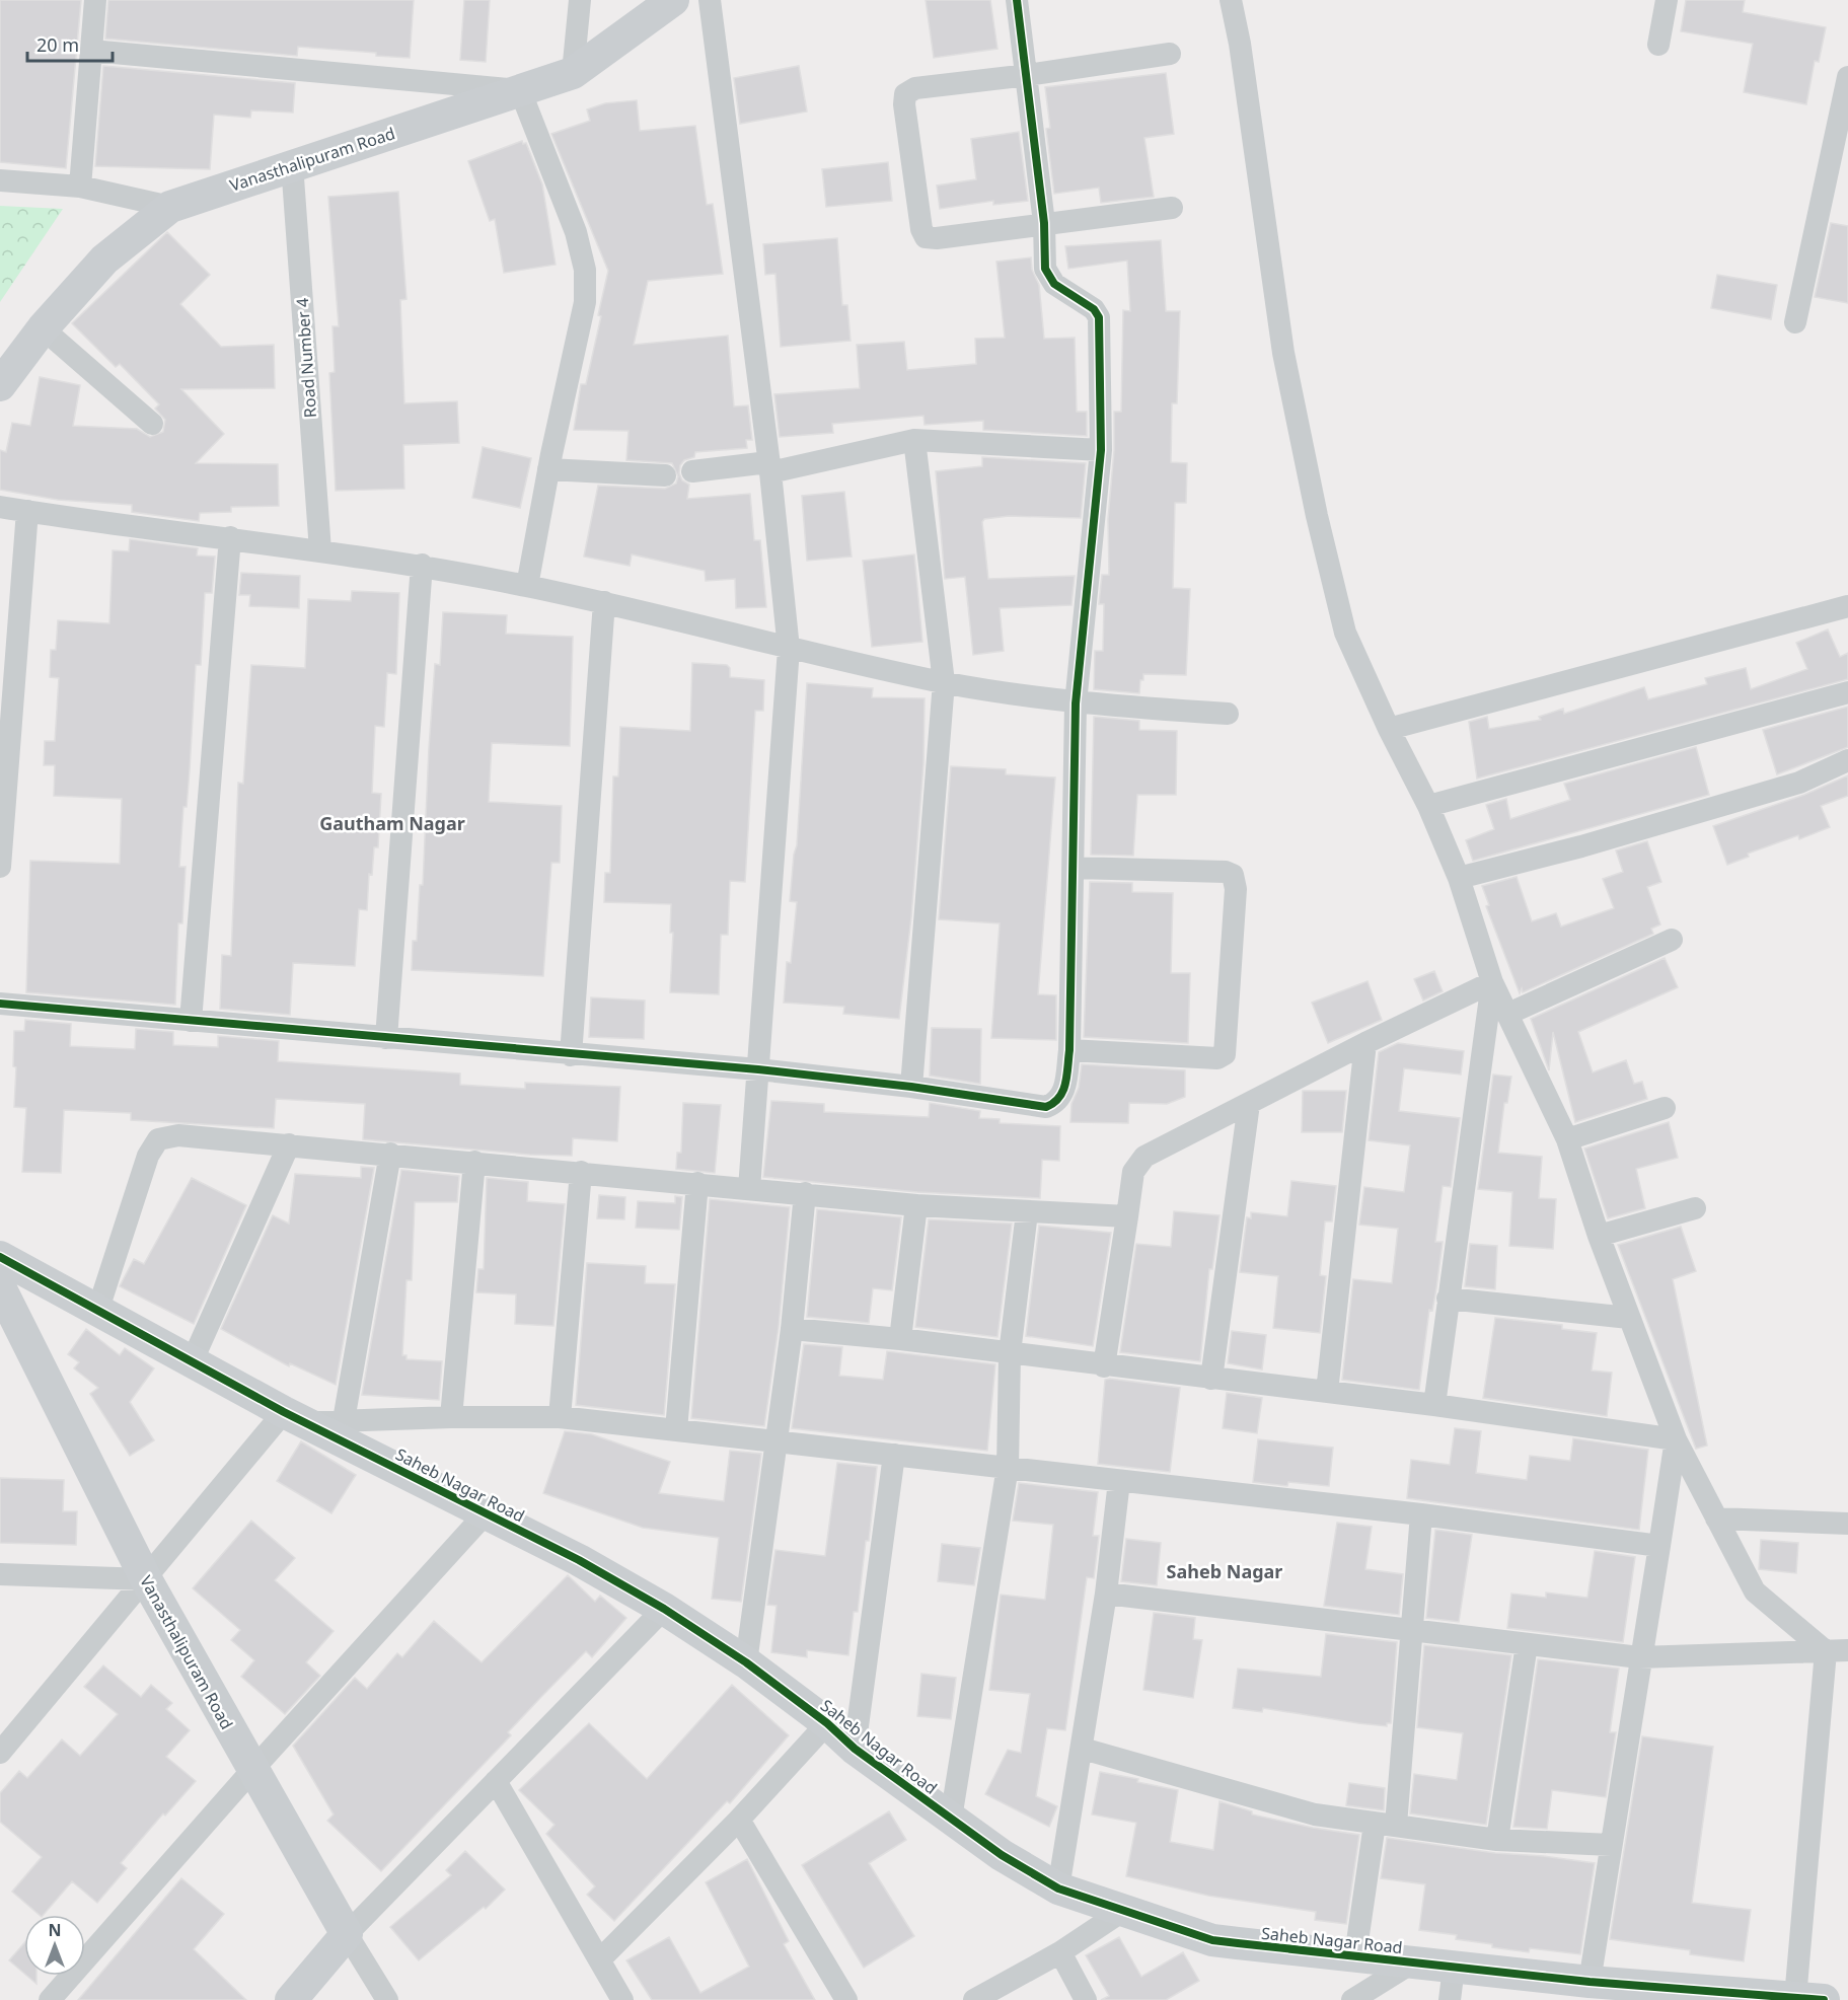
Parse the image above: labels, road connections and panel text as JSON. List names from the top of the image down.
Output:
{
  "streets": {
    "street": ["Vanasthalipuram Road", "Road Number 4", "Saheb Nagar Road"]
  },
  "crossings": [
    ["Vanasthalipuram Road", "Road Number 4"]
  ],
  "districts": ["Gautham Nagar", "Saheb Nagar"],
  "scale_bar": "20 m",
  "north": "top"
}
